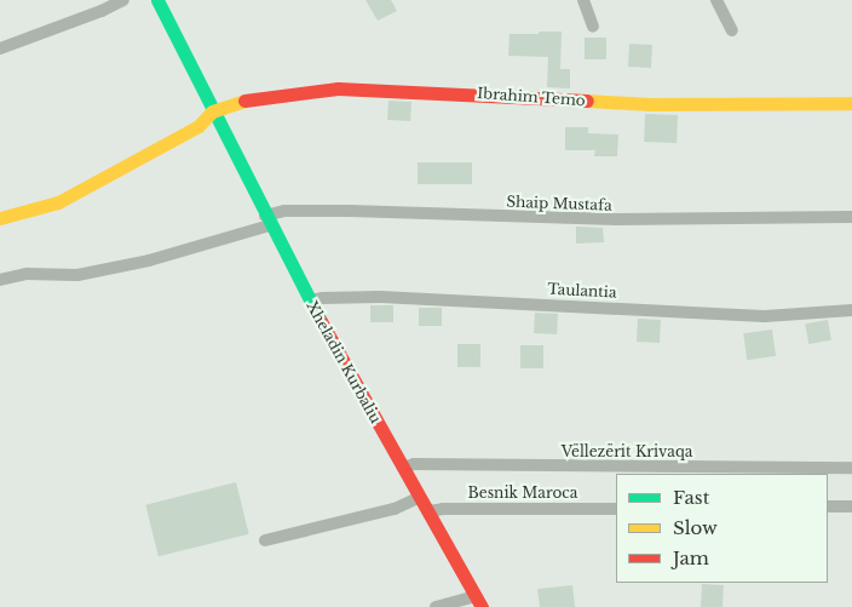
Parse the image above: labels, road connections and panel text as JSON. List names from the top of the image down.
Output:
{
  "streets": {
    "street": [
      "Ibrahim Temo",
      "Shaip Mustafa",
      "Taulantia",
      "Xheladin Kurbaliu",
      "Vëllezërit Krivaqa",
      "Besnik Maroca"
    ]
  },
  "crossings": [
    ["Ibrahim Temo", "Xheladin Kurbaliu"],
    ["Shaip Mustafa", "Xheladin Kurbaliu"],
    ["Taulantia", "Xheladin Kurbaliu"],
    ["Xheladin Kurbaliu", "Vëllezërit Krivaqa"],
    ["Xheladin Kurbaliu", "Besnik Maroca"]
  ],
  "legend": ["Fast", "Slow", "Jam"]
}
